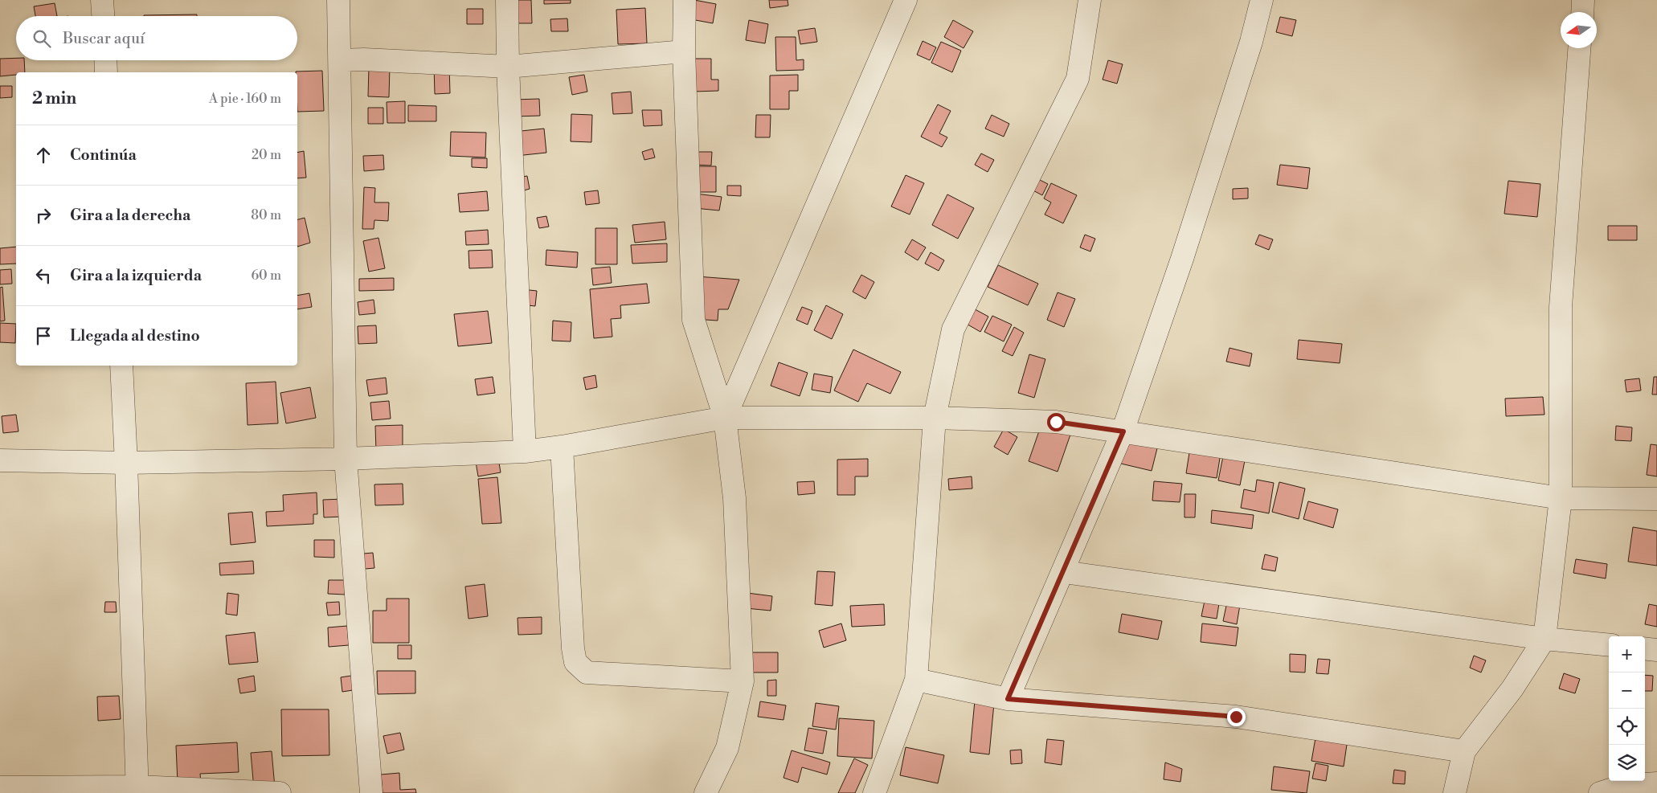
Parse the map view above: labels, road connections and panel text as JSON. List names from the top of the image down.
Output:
{
  "north": "left",
  "page": {
    "search": "Buscar aquí",
    "heading": ["2 min", "A pie · 160 m"],
    "list": [
      ["Continúa", "20 m"],
      ["Gira a la derecha", "80 m"],
      ["Gira a la izquierda", "60 m"],
      "Llegada al destino"
    ],
    "map_buttons": ["+", "−"]
  }
}
